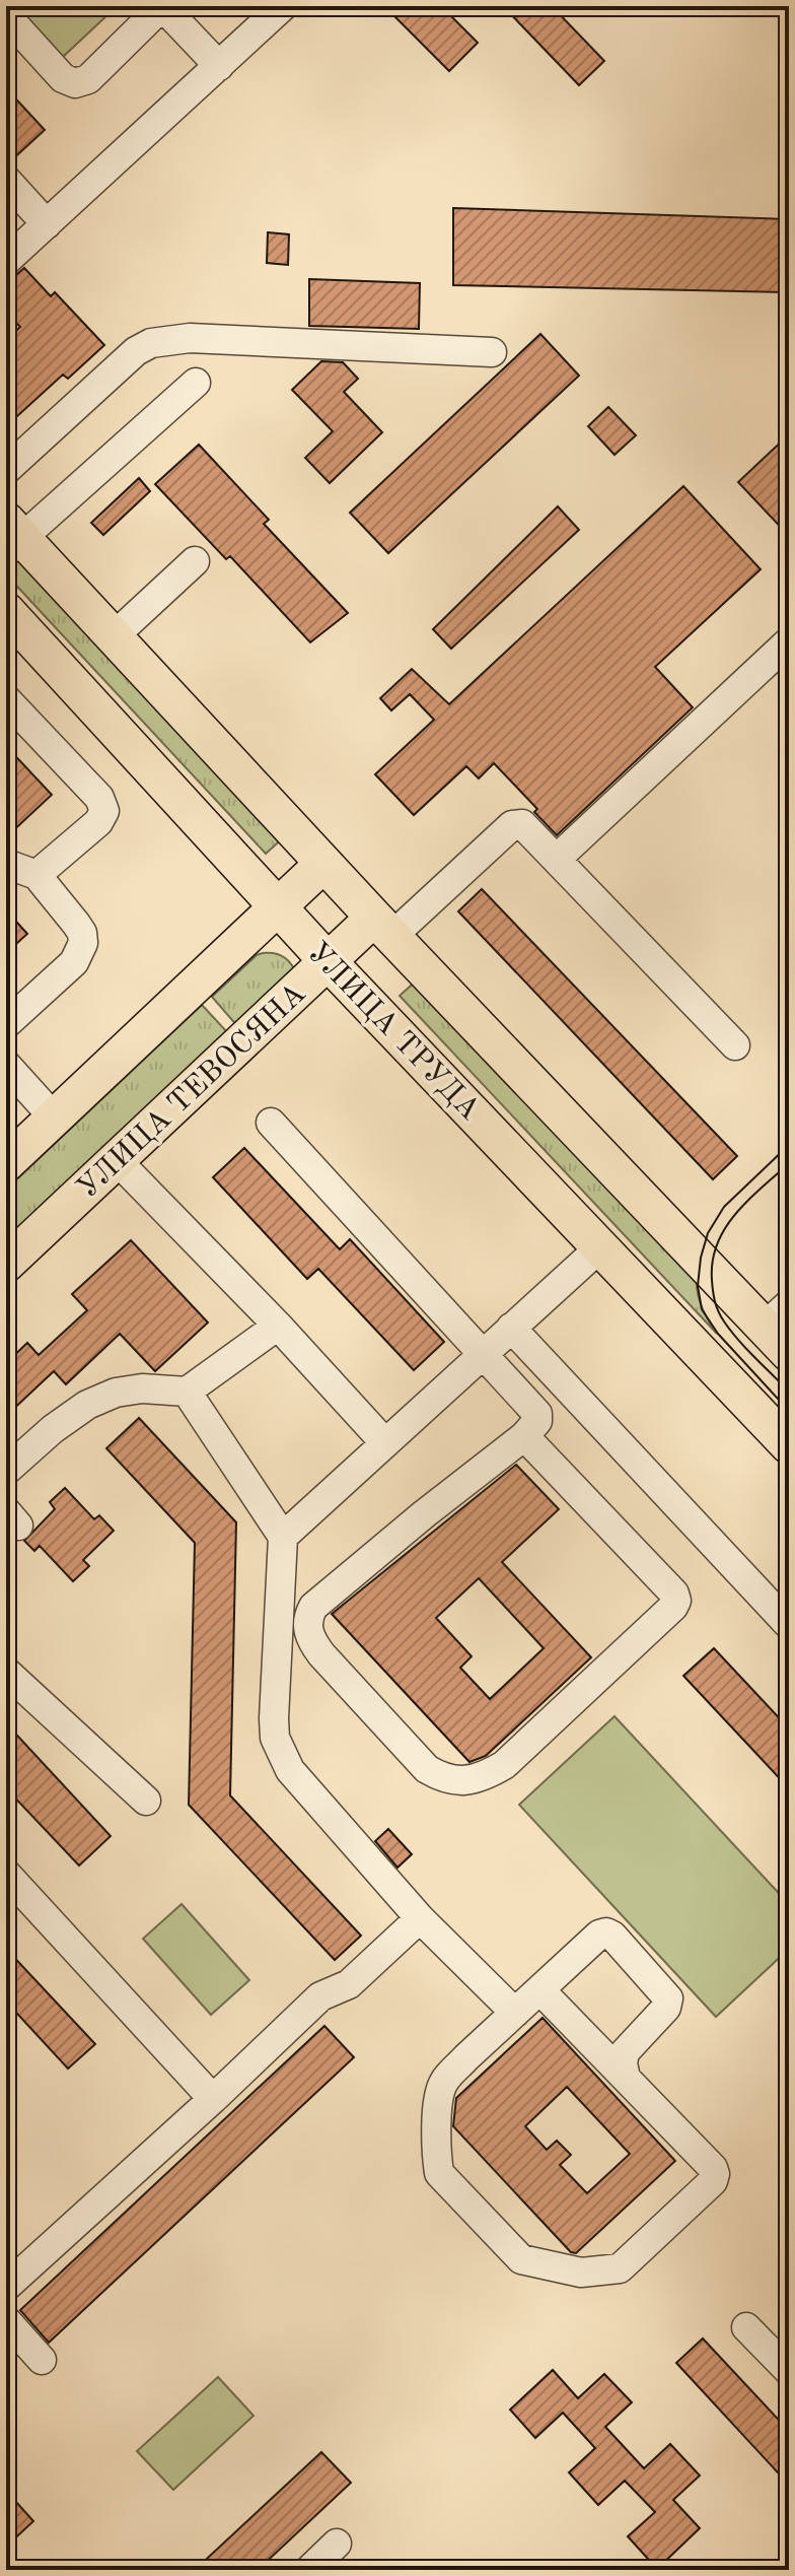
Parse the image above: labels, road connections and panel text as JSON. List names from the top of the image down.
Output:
{
  "streets": {
    "main road": ["УЛИЦА ТРУДА", "УЛИЦА ТЕВОСЯНА"]
  },
  "crossings": [
    ["УЛИЦА ТРУДА", "УЛИЦА ТЕВОСЯНА"]
  ]
}
